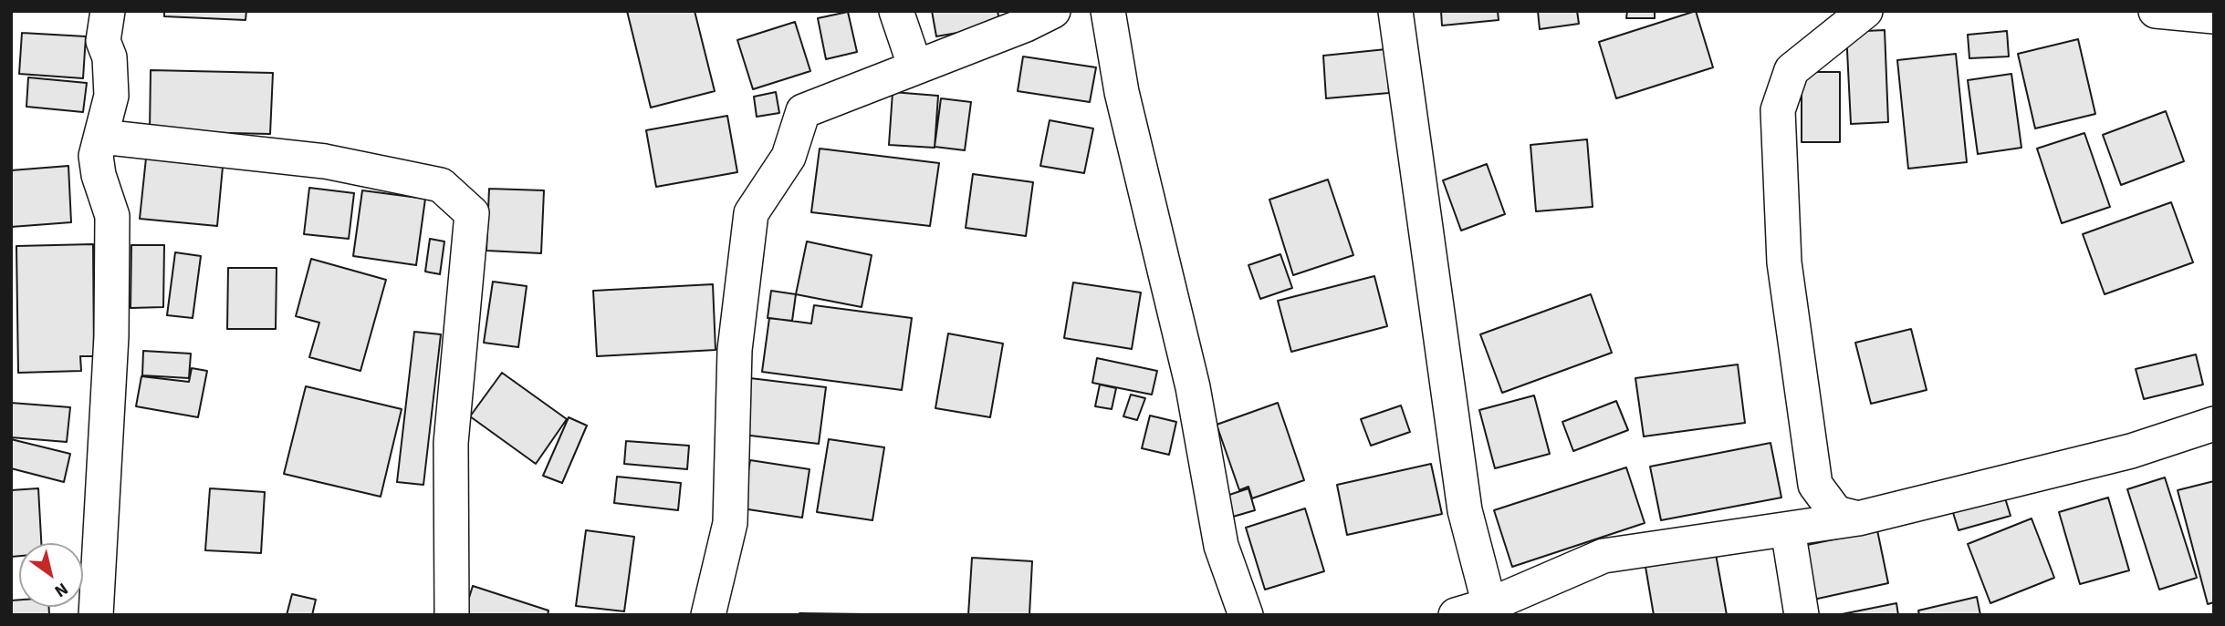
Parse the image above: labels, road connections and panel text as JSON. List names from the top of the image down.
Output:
{
  "north": "bottom right"
}
